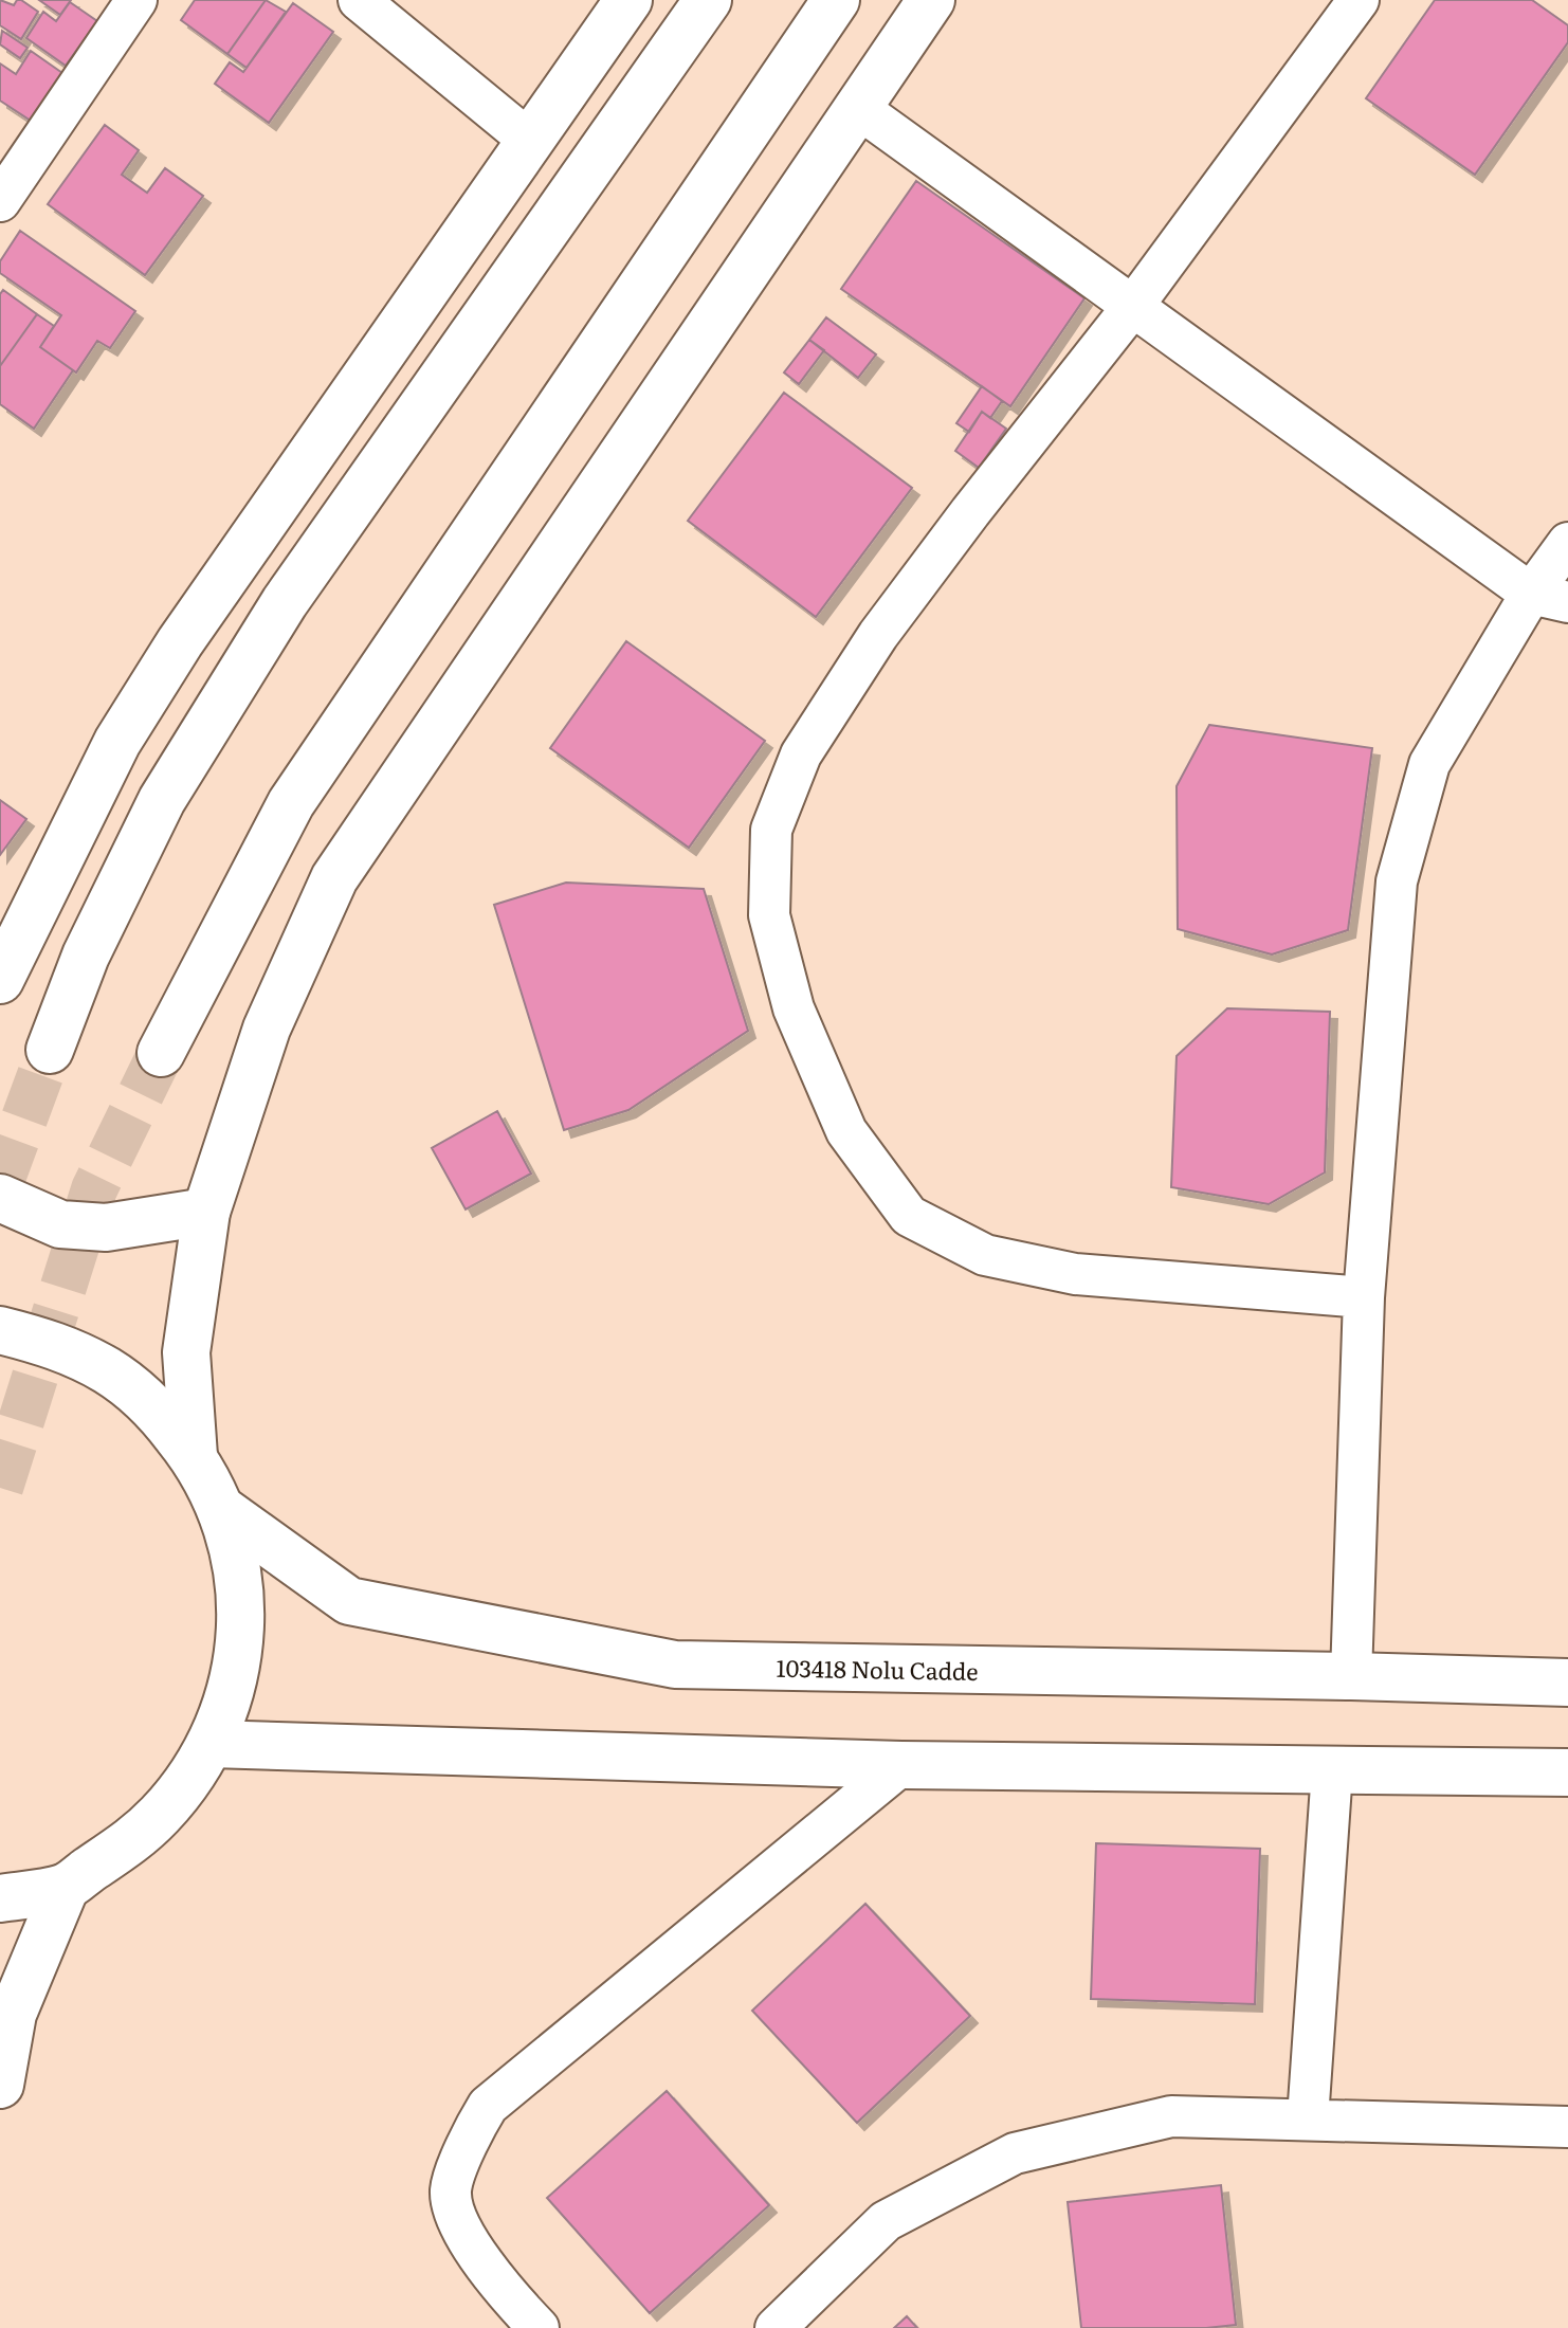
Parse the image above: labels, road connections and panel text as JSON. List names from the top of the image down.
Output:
{
  "streets": {
    "main road": ["103418 Nolu Cadde"]
  }
}
